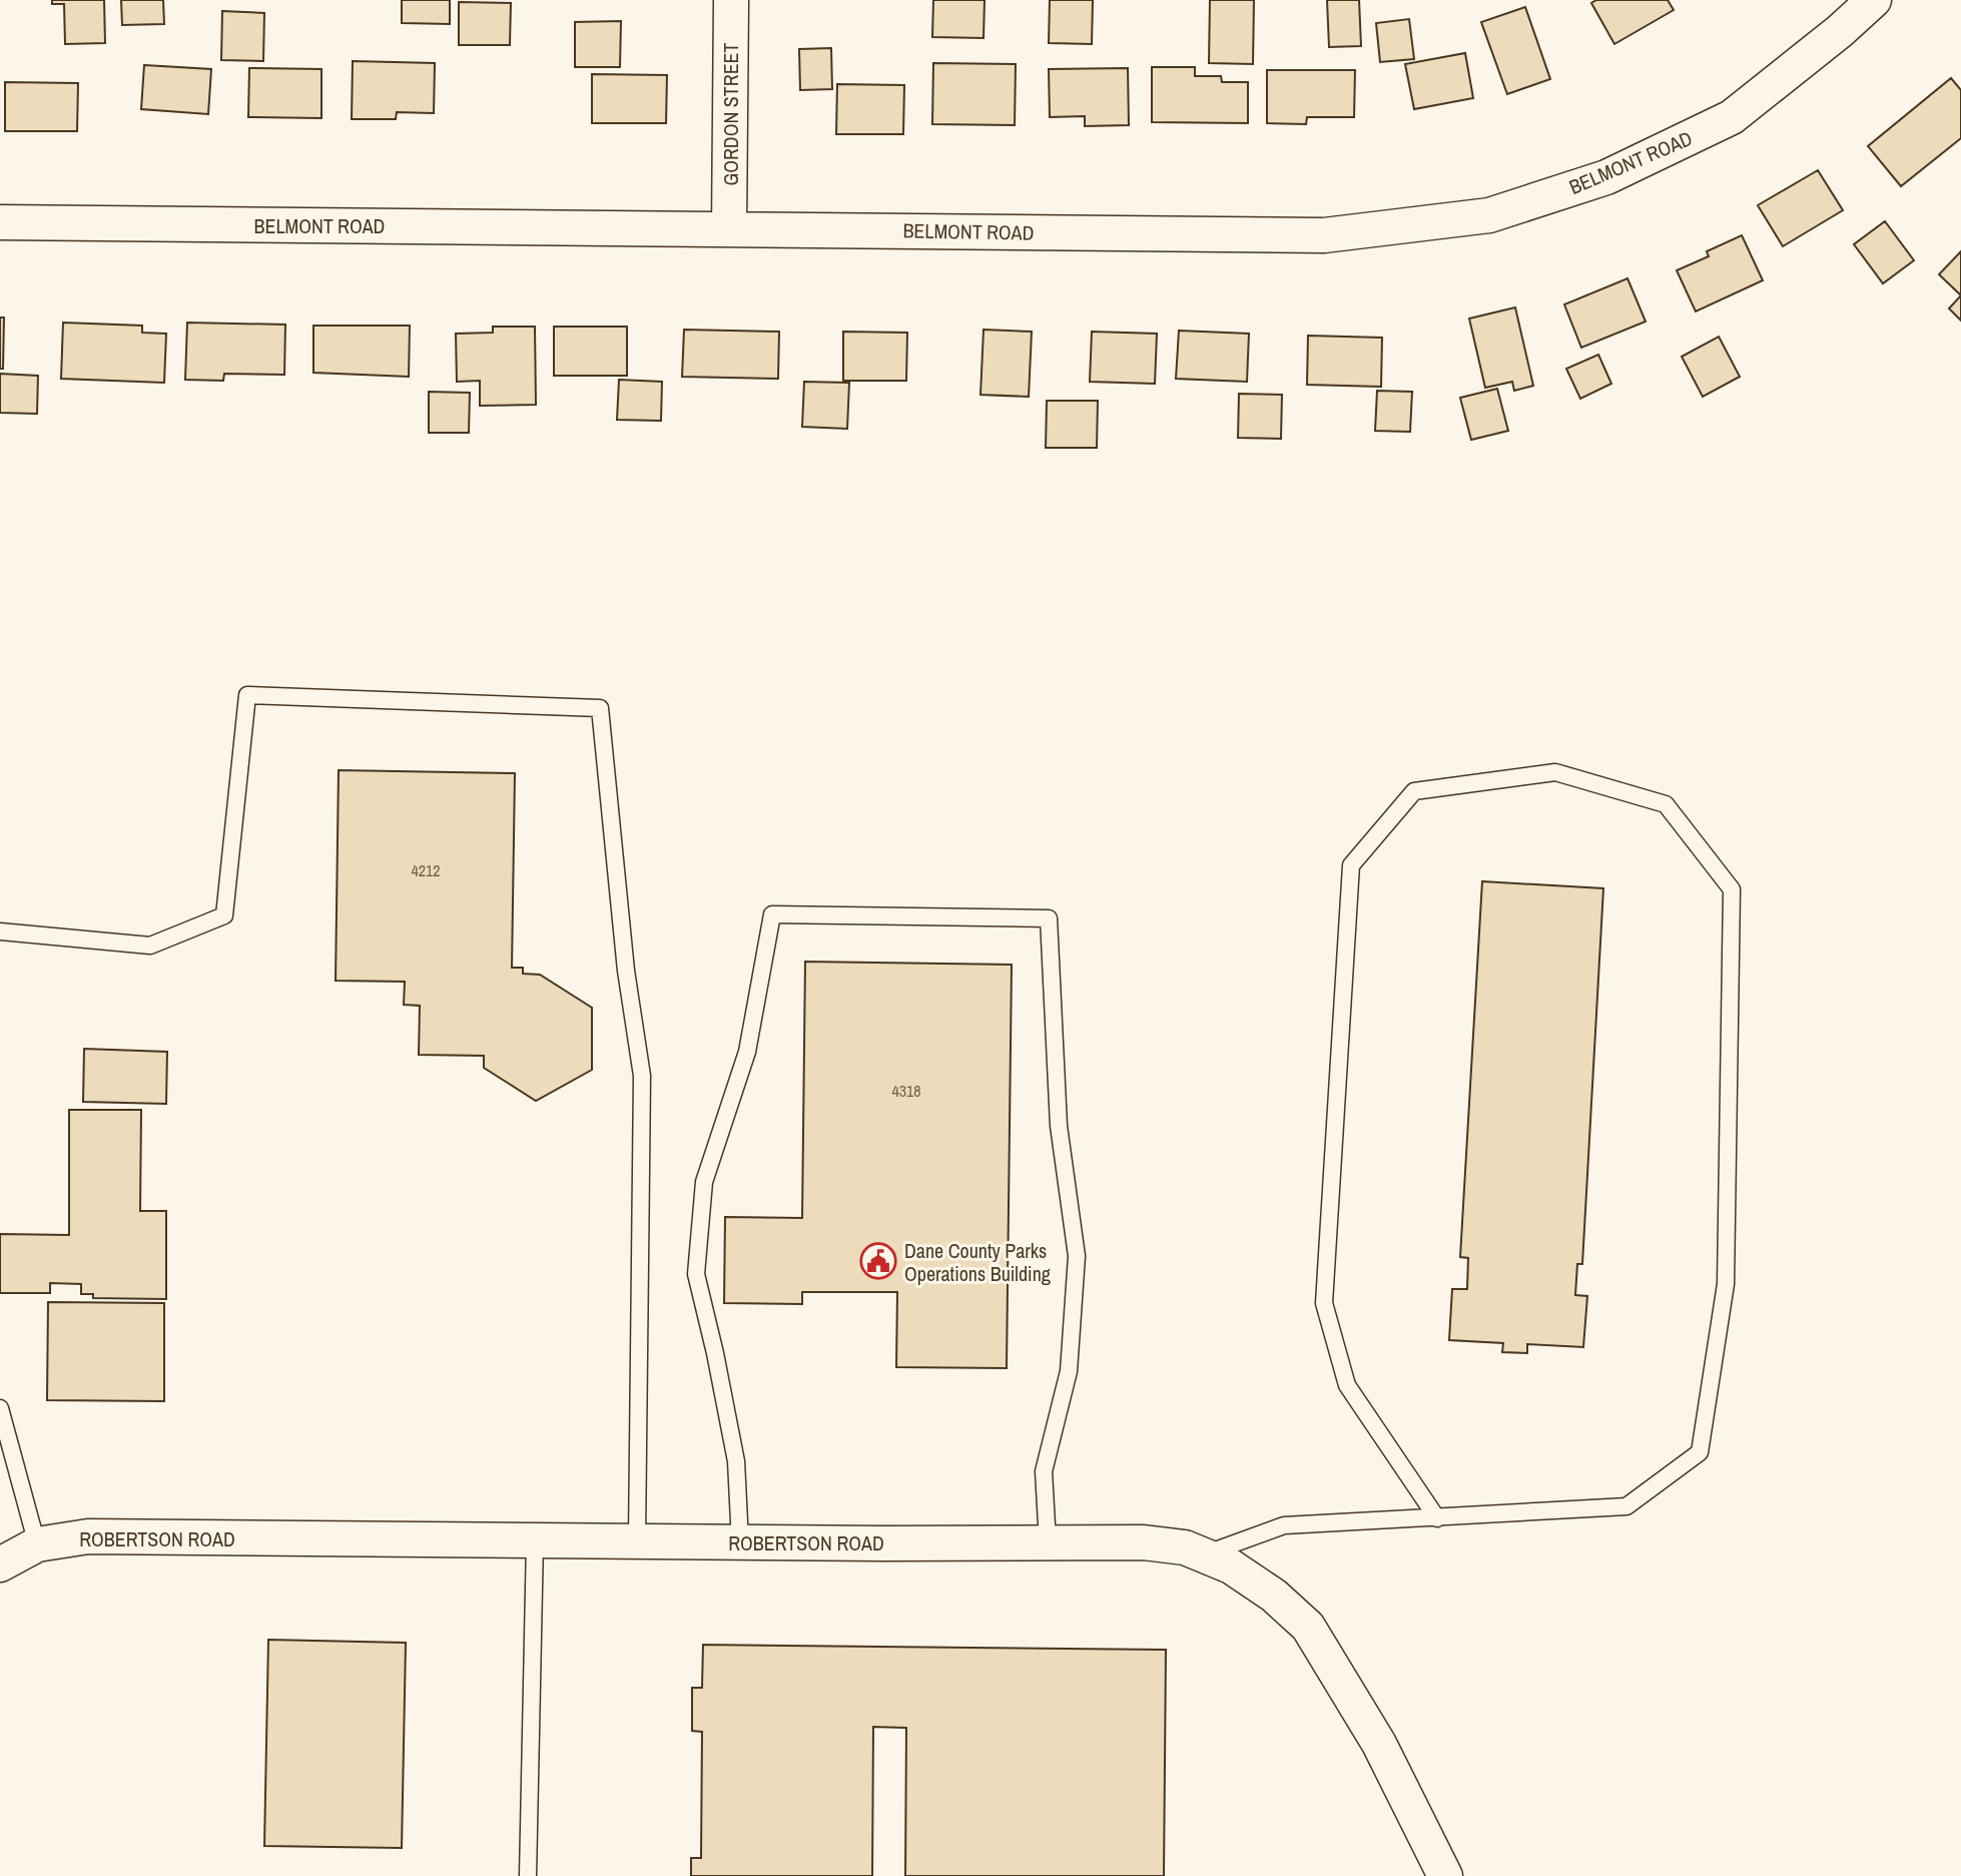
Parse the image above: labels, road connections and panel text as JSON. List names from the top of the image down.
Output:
{
  "streets": {
    "street": ["GORDON STREET", "BELMONT ROAD", "ROBERTSON ROAD"]
  },
  "crossings": [
    ["GORDON STREET", "BELMONT ROAD"]
  ],
  "places": {
    "public building": ["Dane County Parks Operations Building"]
  },
  "house_numbers": ["4212", "4318"]
}
